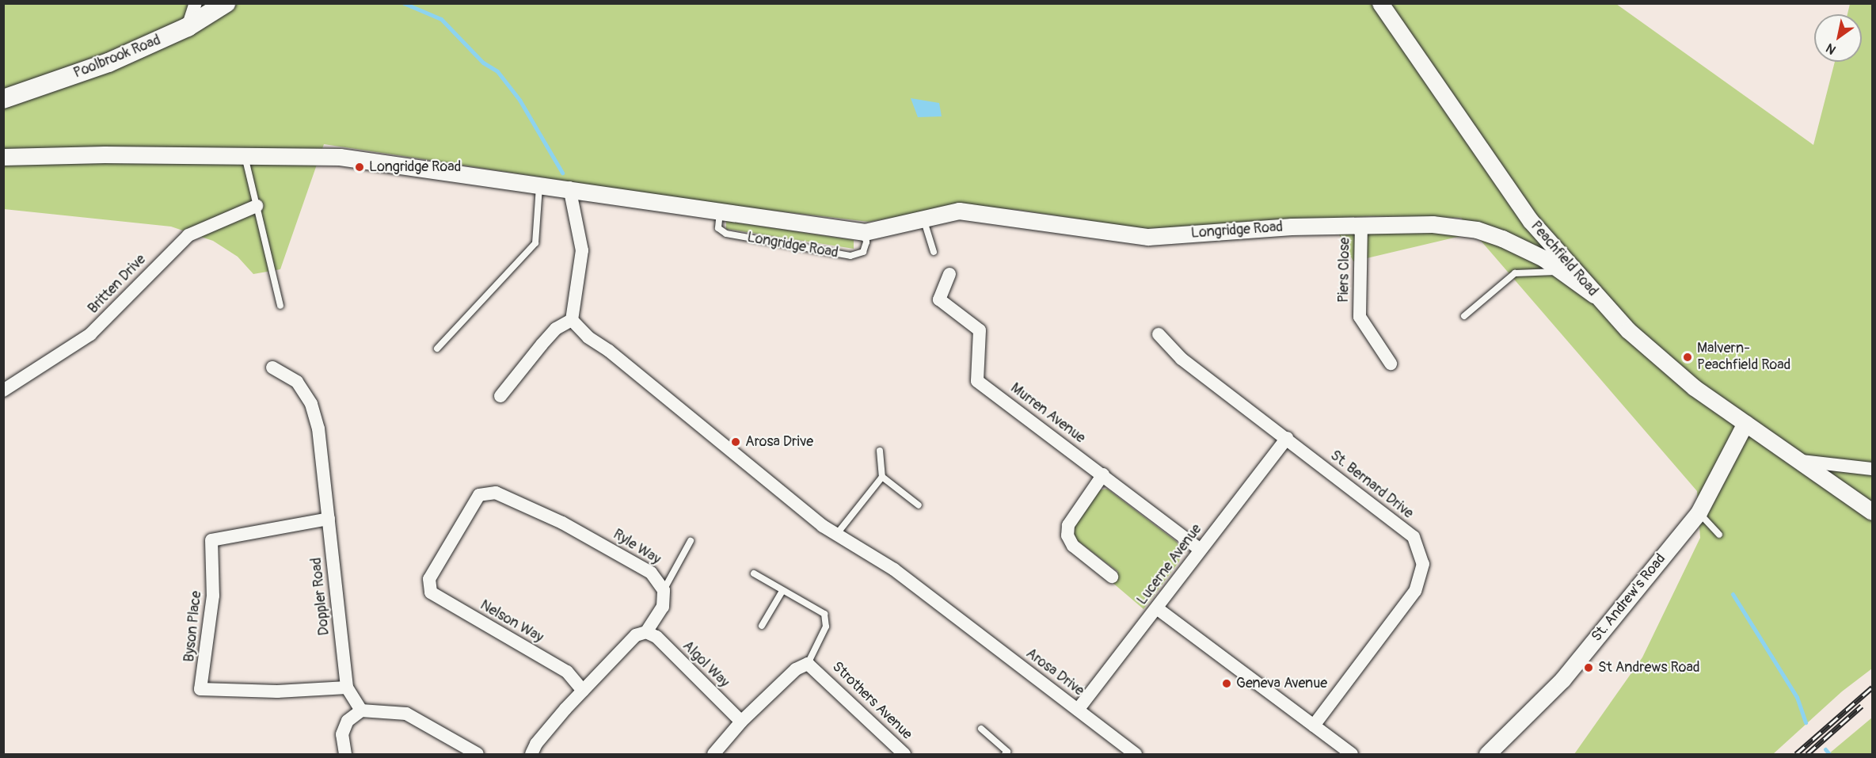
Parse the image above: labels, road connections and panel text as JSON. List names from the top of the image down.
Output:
{
  "streets": {
    "main road": ["Poolbrook Road"],
    "street": [
      "Longridge Road",
      "Peachfield Road",
      "Piers Close",
      "Britten Drive",
      "Murren Avenue",
      "St. Bernard Drive",
      "Ryle Way",
      "Lucerne Avenue",
      "Doppler Road",
      "St. Andrew's Road",
      "Nelson Way",
      "Byson Place",
      "Algol Way",
      "Arosa Drive",
      "Strothers Avenue"
    ]
  },
  "crossings": [
    ["Longridge Road", "Peachfield Road"],
    ["Longridge Road", "Piers Close"],
    ["Peachfield Road", "St. Andrew's Road"],
    ["Murren Avenue", "Lucerne Avenue"],
    ["St. Bernard Drive", "Lucerne Avenue"],
    ["Ryle Way", "Nelson Way"],
    ["Lucerne Avenue", "Arosa Drive"],
    ["Doppler Road", "Byson Place"]
  ],
  "places": [
    "Longridge Road",
    "Malvern- Peachfield Road",
    "Arosa Drive",
    "St Andrews Road",
    "Geneva Avenue"
  ],
  "north": "bottom left"
}
